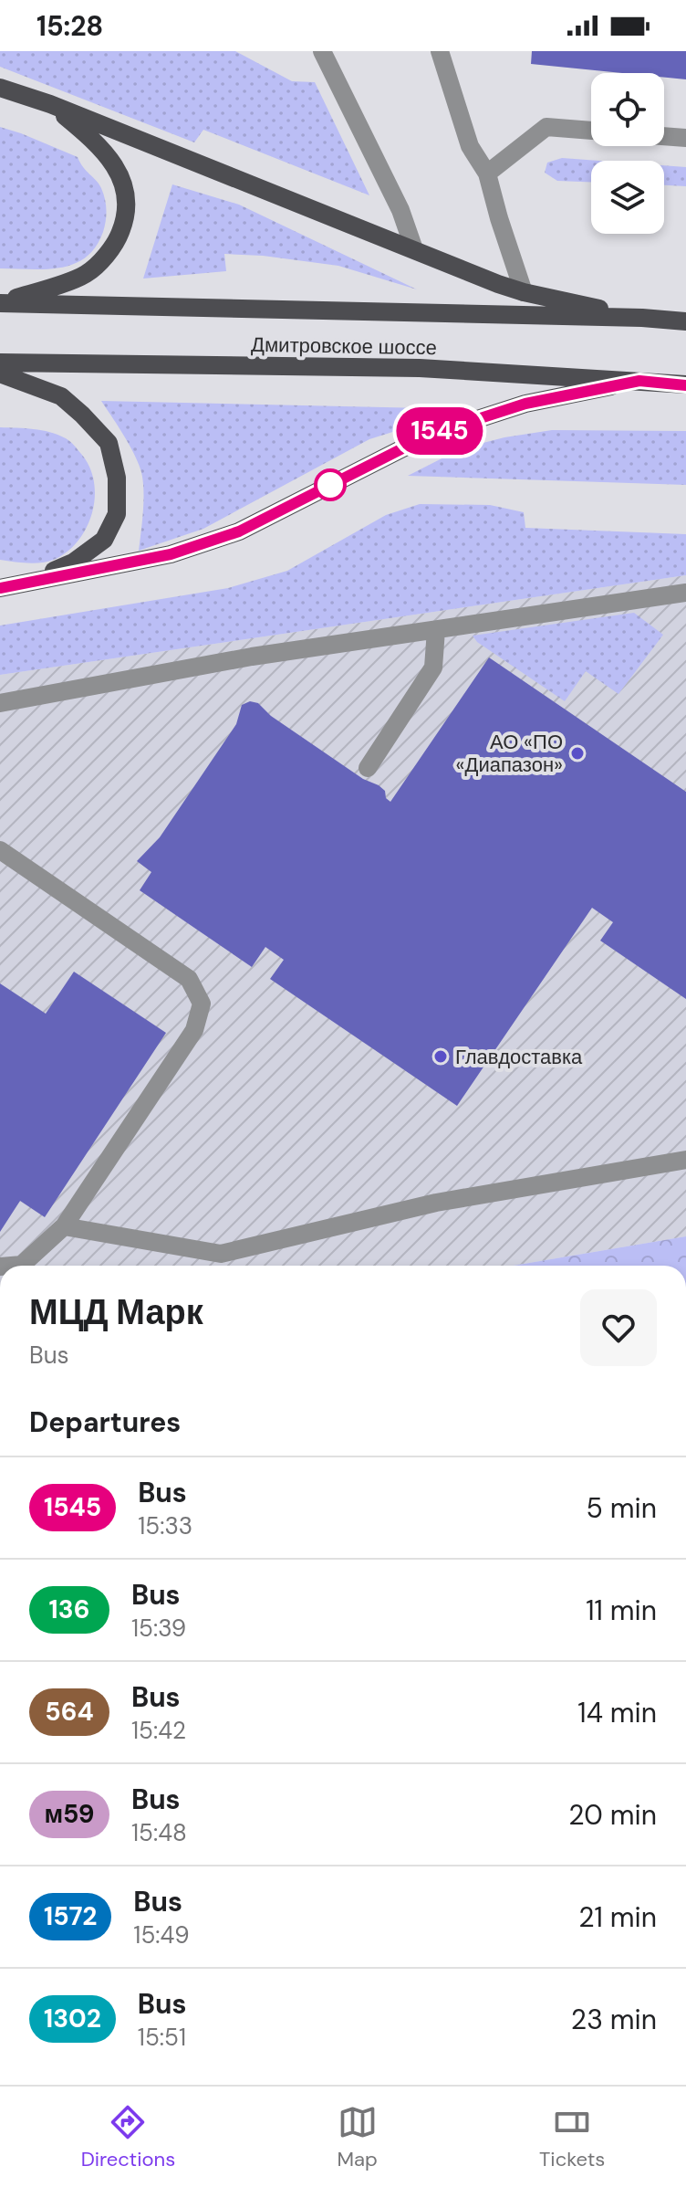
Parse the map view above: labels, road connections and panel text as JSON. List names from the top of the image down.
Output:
{
  "streets": {
    "main road": ["Дмитровское шоссе"]
  },
  "places": ["АО «ПО «Диапазон»", "Главдоставка"],
  "lines": ["bus line 1545"],
  "page": {
    "status": "15:28",
    "on_map": "1545",
    "heading": [
      ["МЦД Марк", "Bus"],
      "Departures"
    ],
    "list": [
      {
        "mark": "1545",
        "name": "Bus",
        "note": "15:33",
        "value": "5 min"
      },
      {
        "mark": "136",
        "name": "Bus",
        "note": "15:39",
        "value": "11 min"
      },
      {
        "mark": "564",
        "name": "Bus",
        "note": "15:42",
        "value": "14 min"
      },
      {
        "mark": "м59",
        "name": "Bus",
        "note": "15:48",
        "value": "20 min"
      },
      {
        "mark": "1572",
        "name": "Bus",
        "note": "15:49",
        "value": "21 min"
      },
      {
        "mark": "1302",
        "name": "Bus",
        "note": "15:51",
        "value": "23 min"
      }
    ],
    "tabs": ["Directions", "Map", "Tickets"]
  }
}
